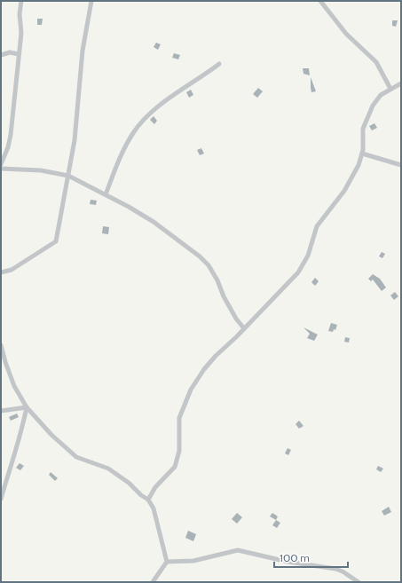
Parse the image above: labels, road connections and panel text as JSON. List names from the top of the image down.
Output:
{
  "scale_bar": "100 m"
}
